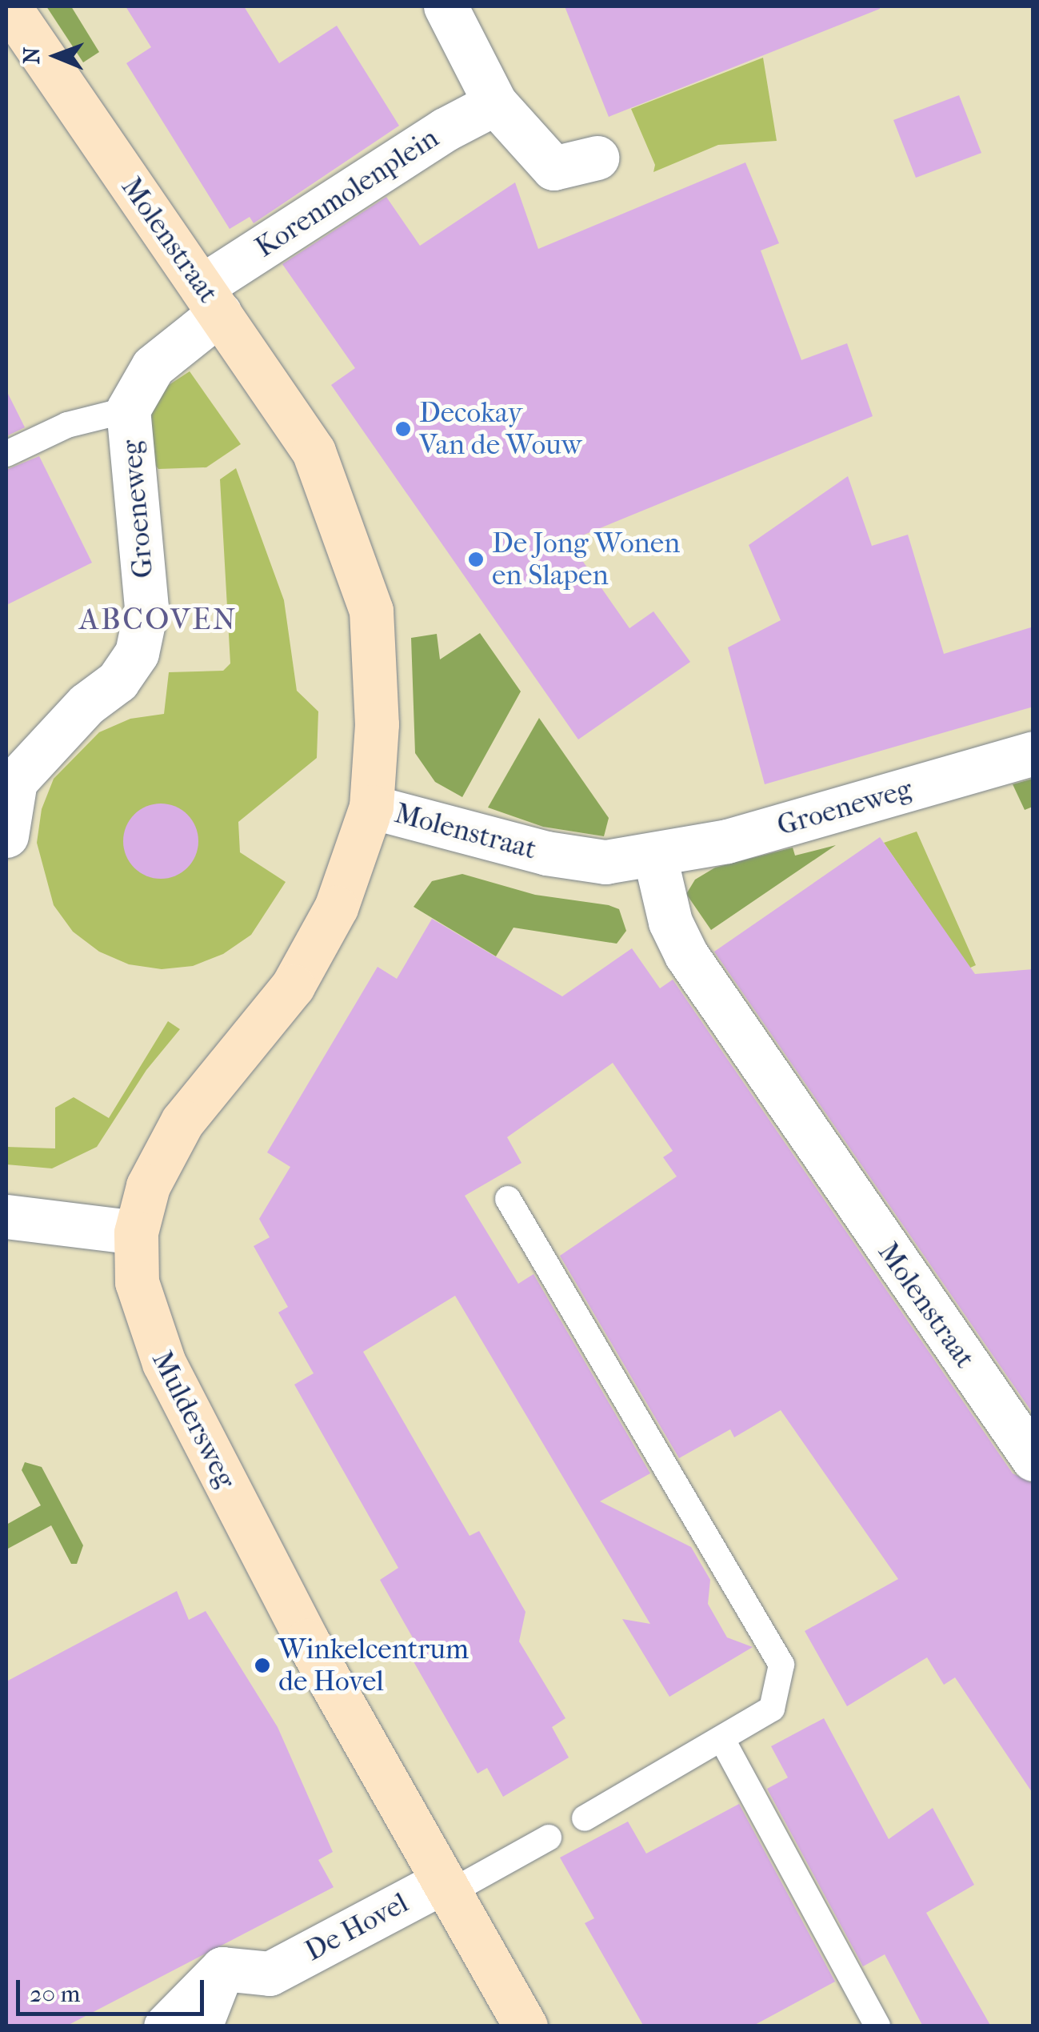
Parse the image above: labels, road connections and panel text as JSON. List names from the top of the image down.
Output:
{
  "streets": {
    "street": [
      "Korenmolenplein",
      "Molenstraat",
      "Groeneweg",
      "Muldersweg",
      "De Hovel"
    ]
  },
  "crossings": [
    ["Korenmolenplein", "Molenstraat"],
    ["Korenmolenplein", "Groeneweg"],
    ["Molenstraat", "Groeneweg"],
    ["Molenstraat", "Muldersweg"],
    ["Muldersweg", "De Hovel"]
  ],
  "districts": ["ABCOVEN"],
  "places": ["Decokay Van de Wouw", "De Jong Wonen en Slapen", "Winkelcentrum de Hovel"],
  "scale_bar": "20 m",
  "north": "left"
}
